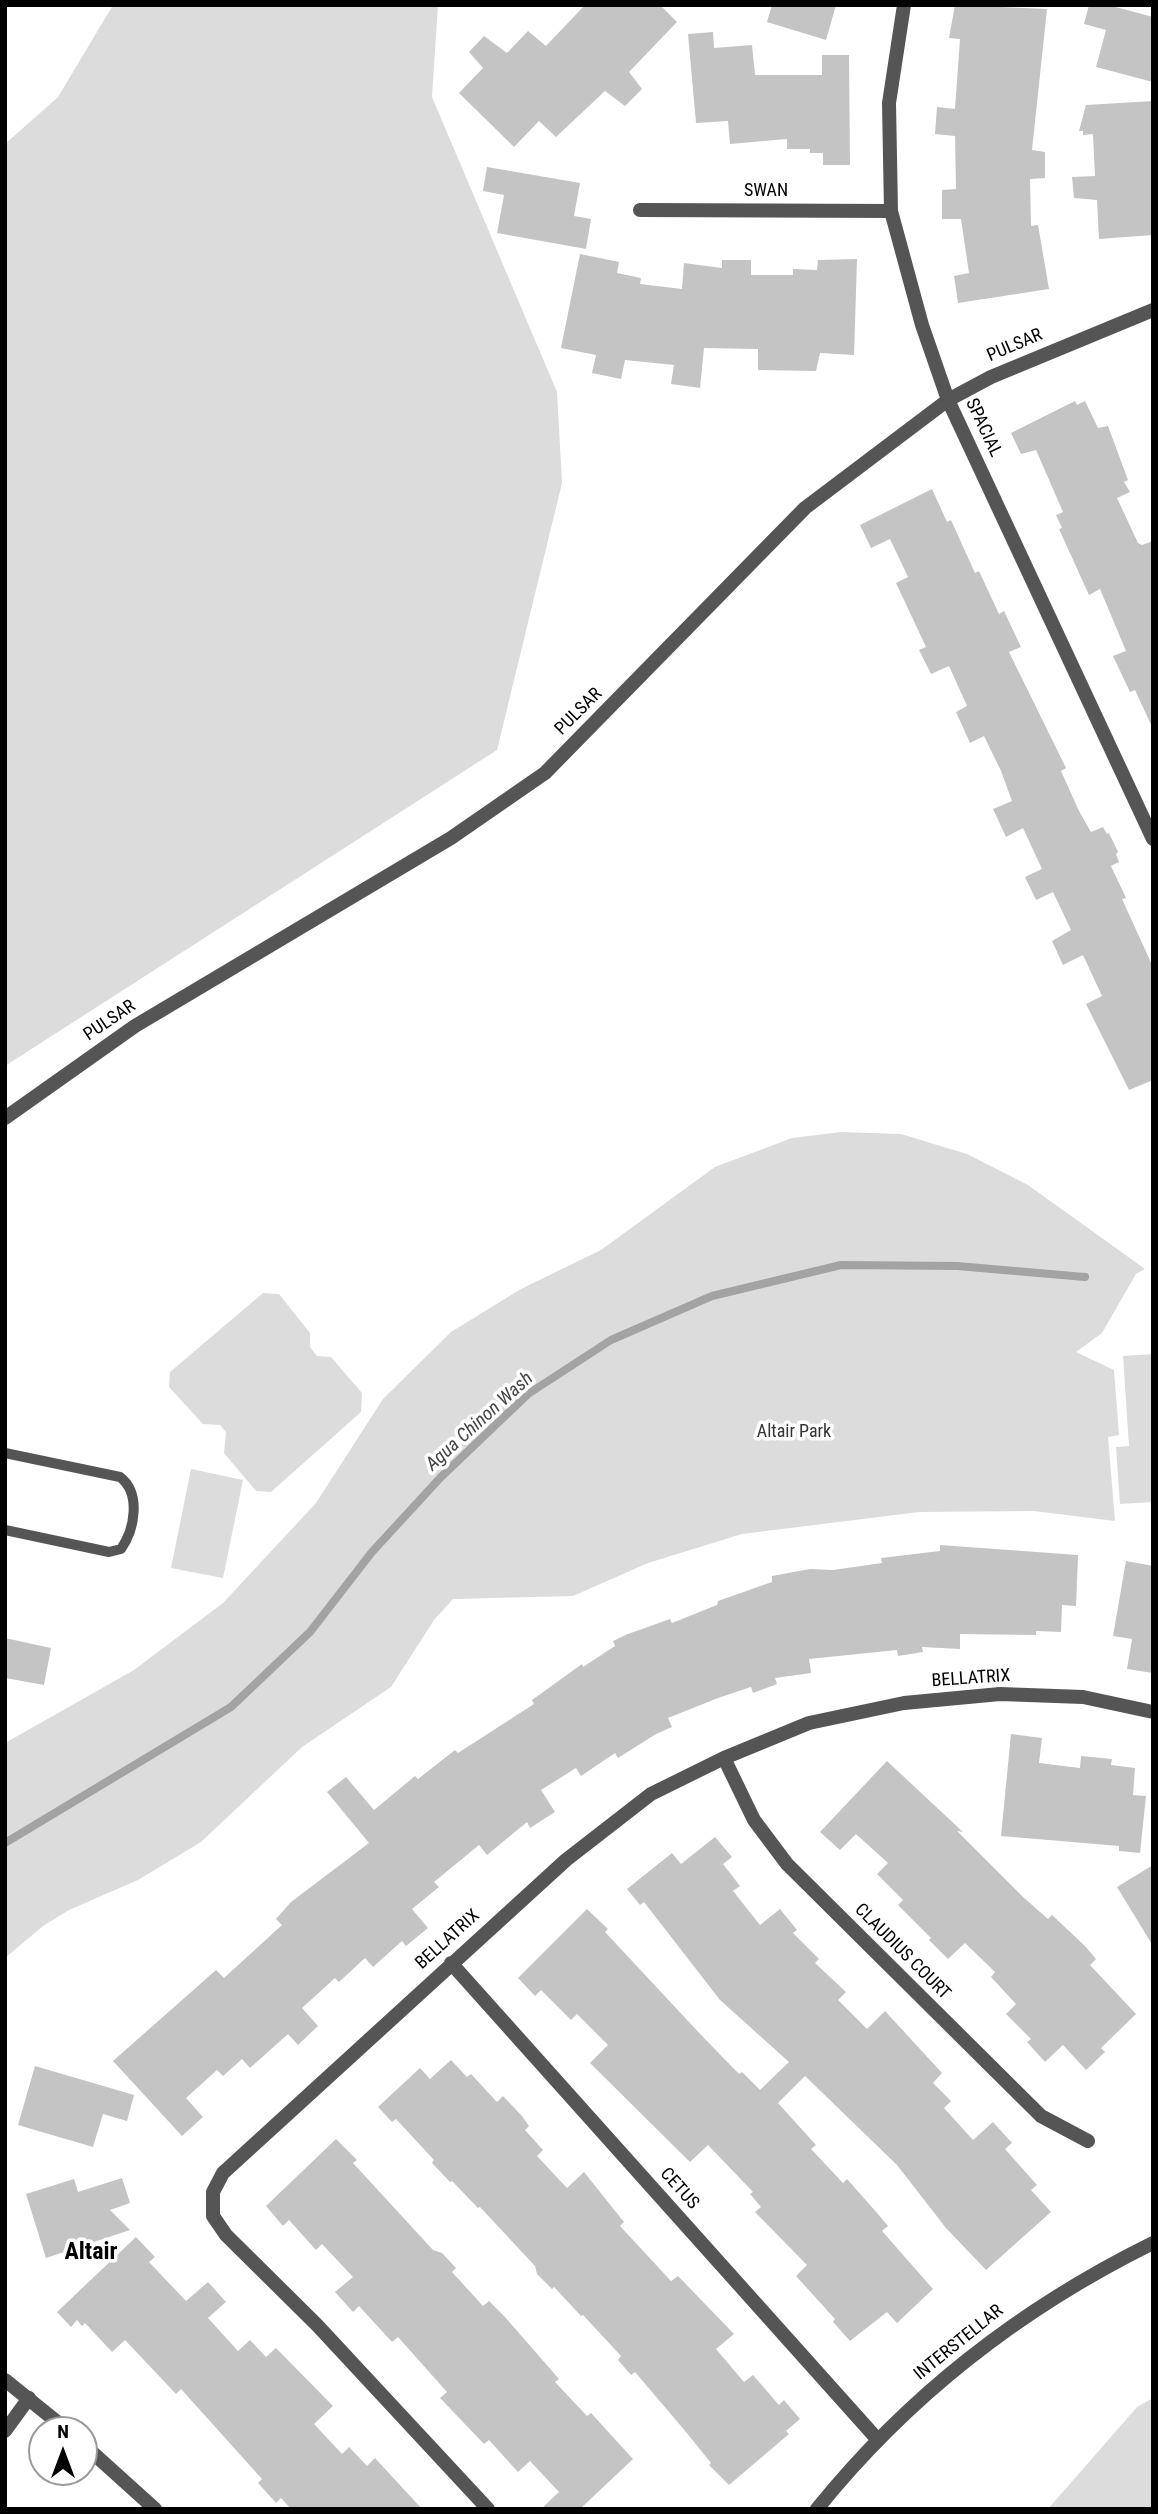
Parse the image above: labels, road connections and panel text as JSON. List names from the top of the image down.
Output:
{
  "streets": {
    "street": [
      "SWAN",
      "PULSAR",
      "SPACIAL",
      "BELLATRIX",
      "CLAUDIUS COURT",
      "CETUS",
      "INTERSTELLAR"
    ]
  },
  "crossings": [
    ["SWAN", "SPACIAL"],
    ["PULSAR", "SPACIAL"],
    ["BELLATRIX", "CLAUDIUS COURT"],
    ["BELLATRIX", "CETUS"],
    ["CETUS", "INTERSTELLAR"]
  ],
  "districts": ["Altair"],
  "water": ["Agua Chinon Wash"],
  "parks": ["Altair Park"],
  "north": "top"
}
